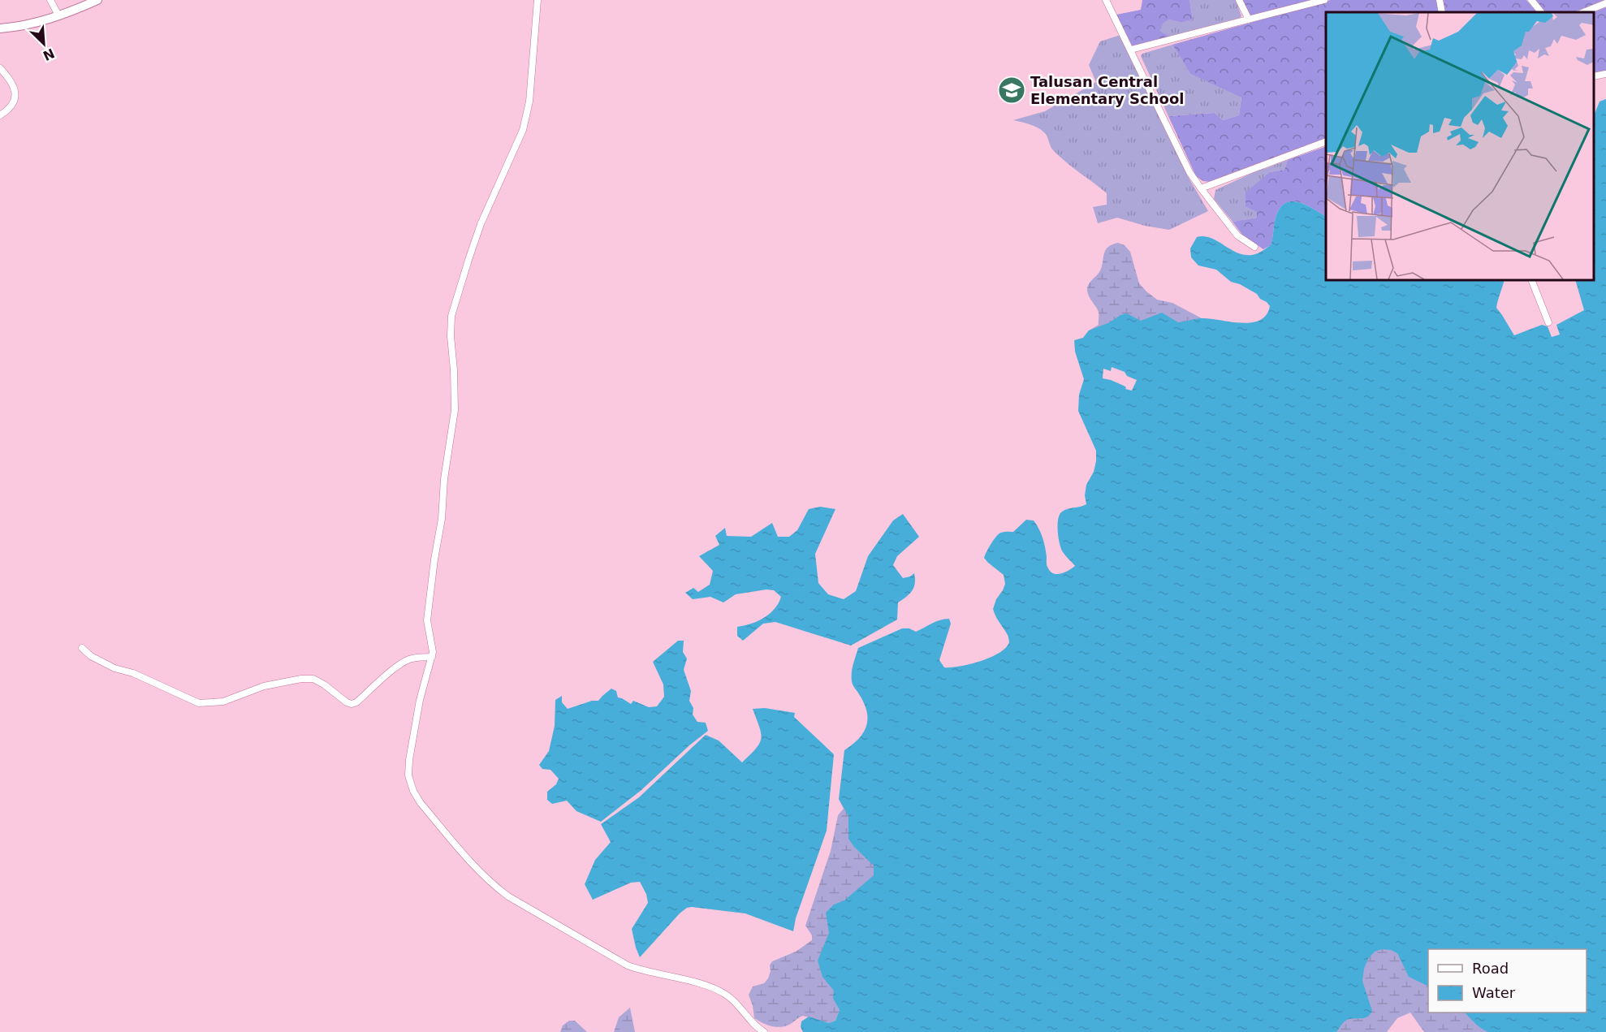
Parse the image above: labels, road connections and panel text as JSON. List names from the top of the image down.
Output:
{
  "places": {
    "school or university": ["Talusan Central Elementary School"]
  },
  "legend": ["Road", "Water"],
  "north": "bottom right"
}
